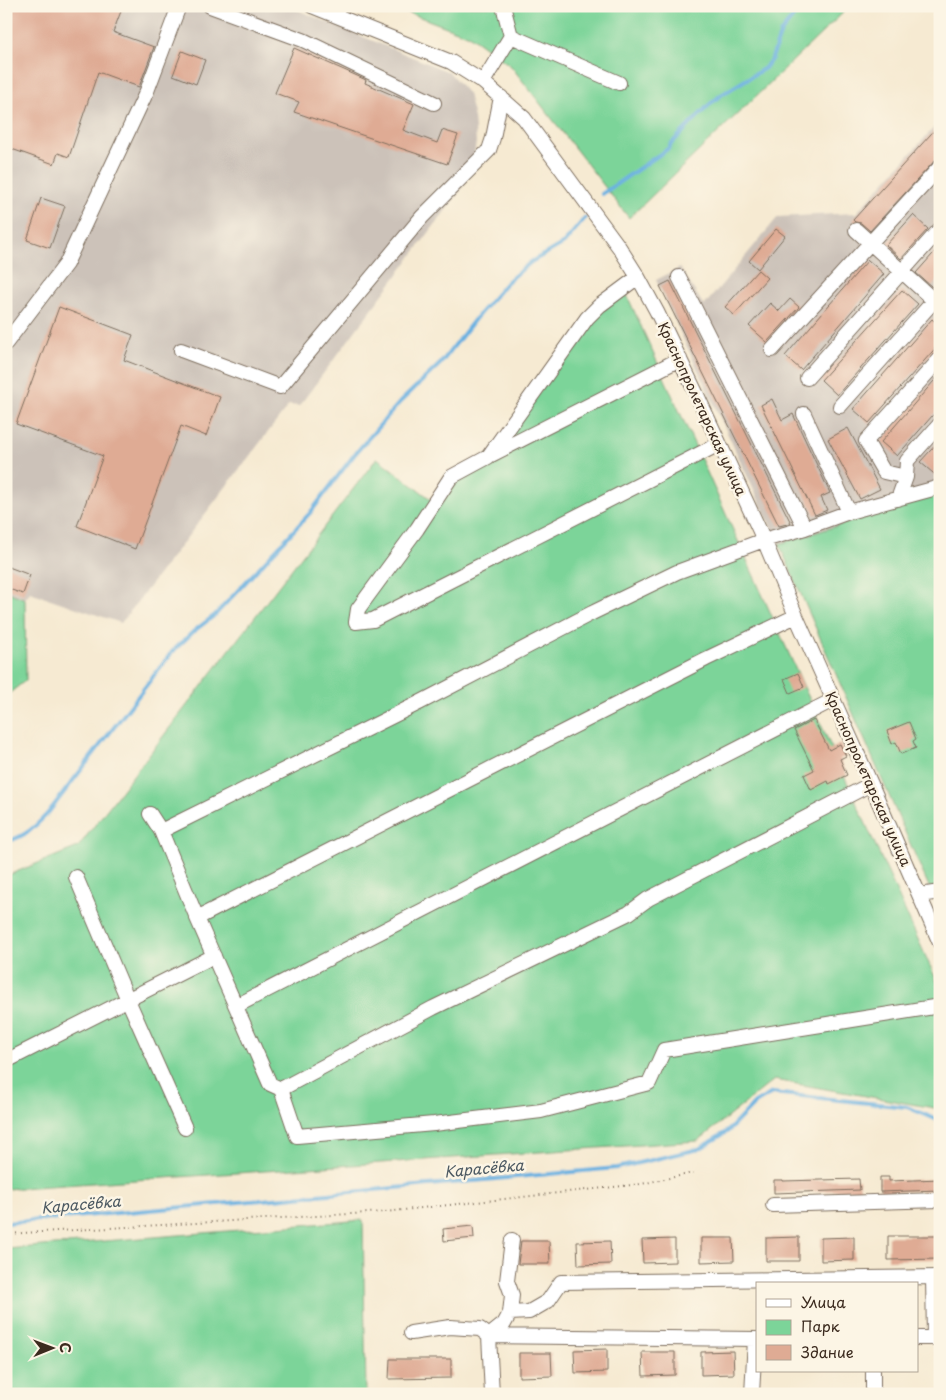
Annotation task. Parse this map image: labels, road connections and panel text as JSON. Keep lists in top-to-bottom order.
{
  "streets": {
    "street": ["Краснопролетарская улица"]
  },
  "water": ["Карасёвка"],
  "legend": ["Улица", "Парк", "Здание"],
  "north": "right"
}
